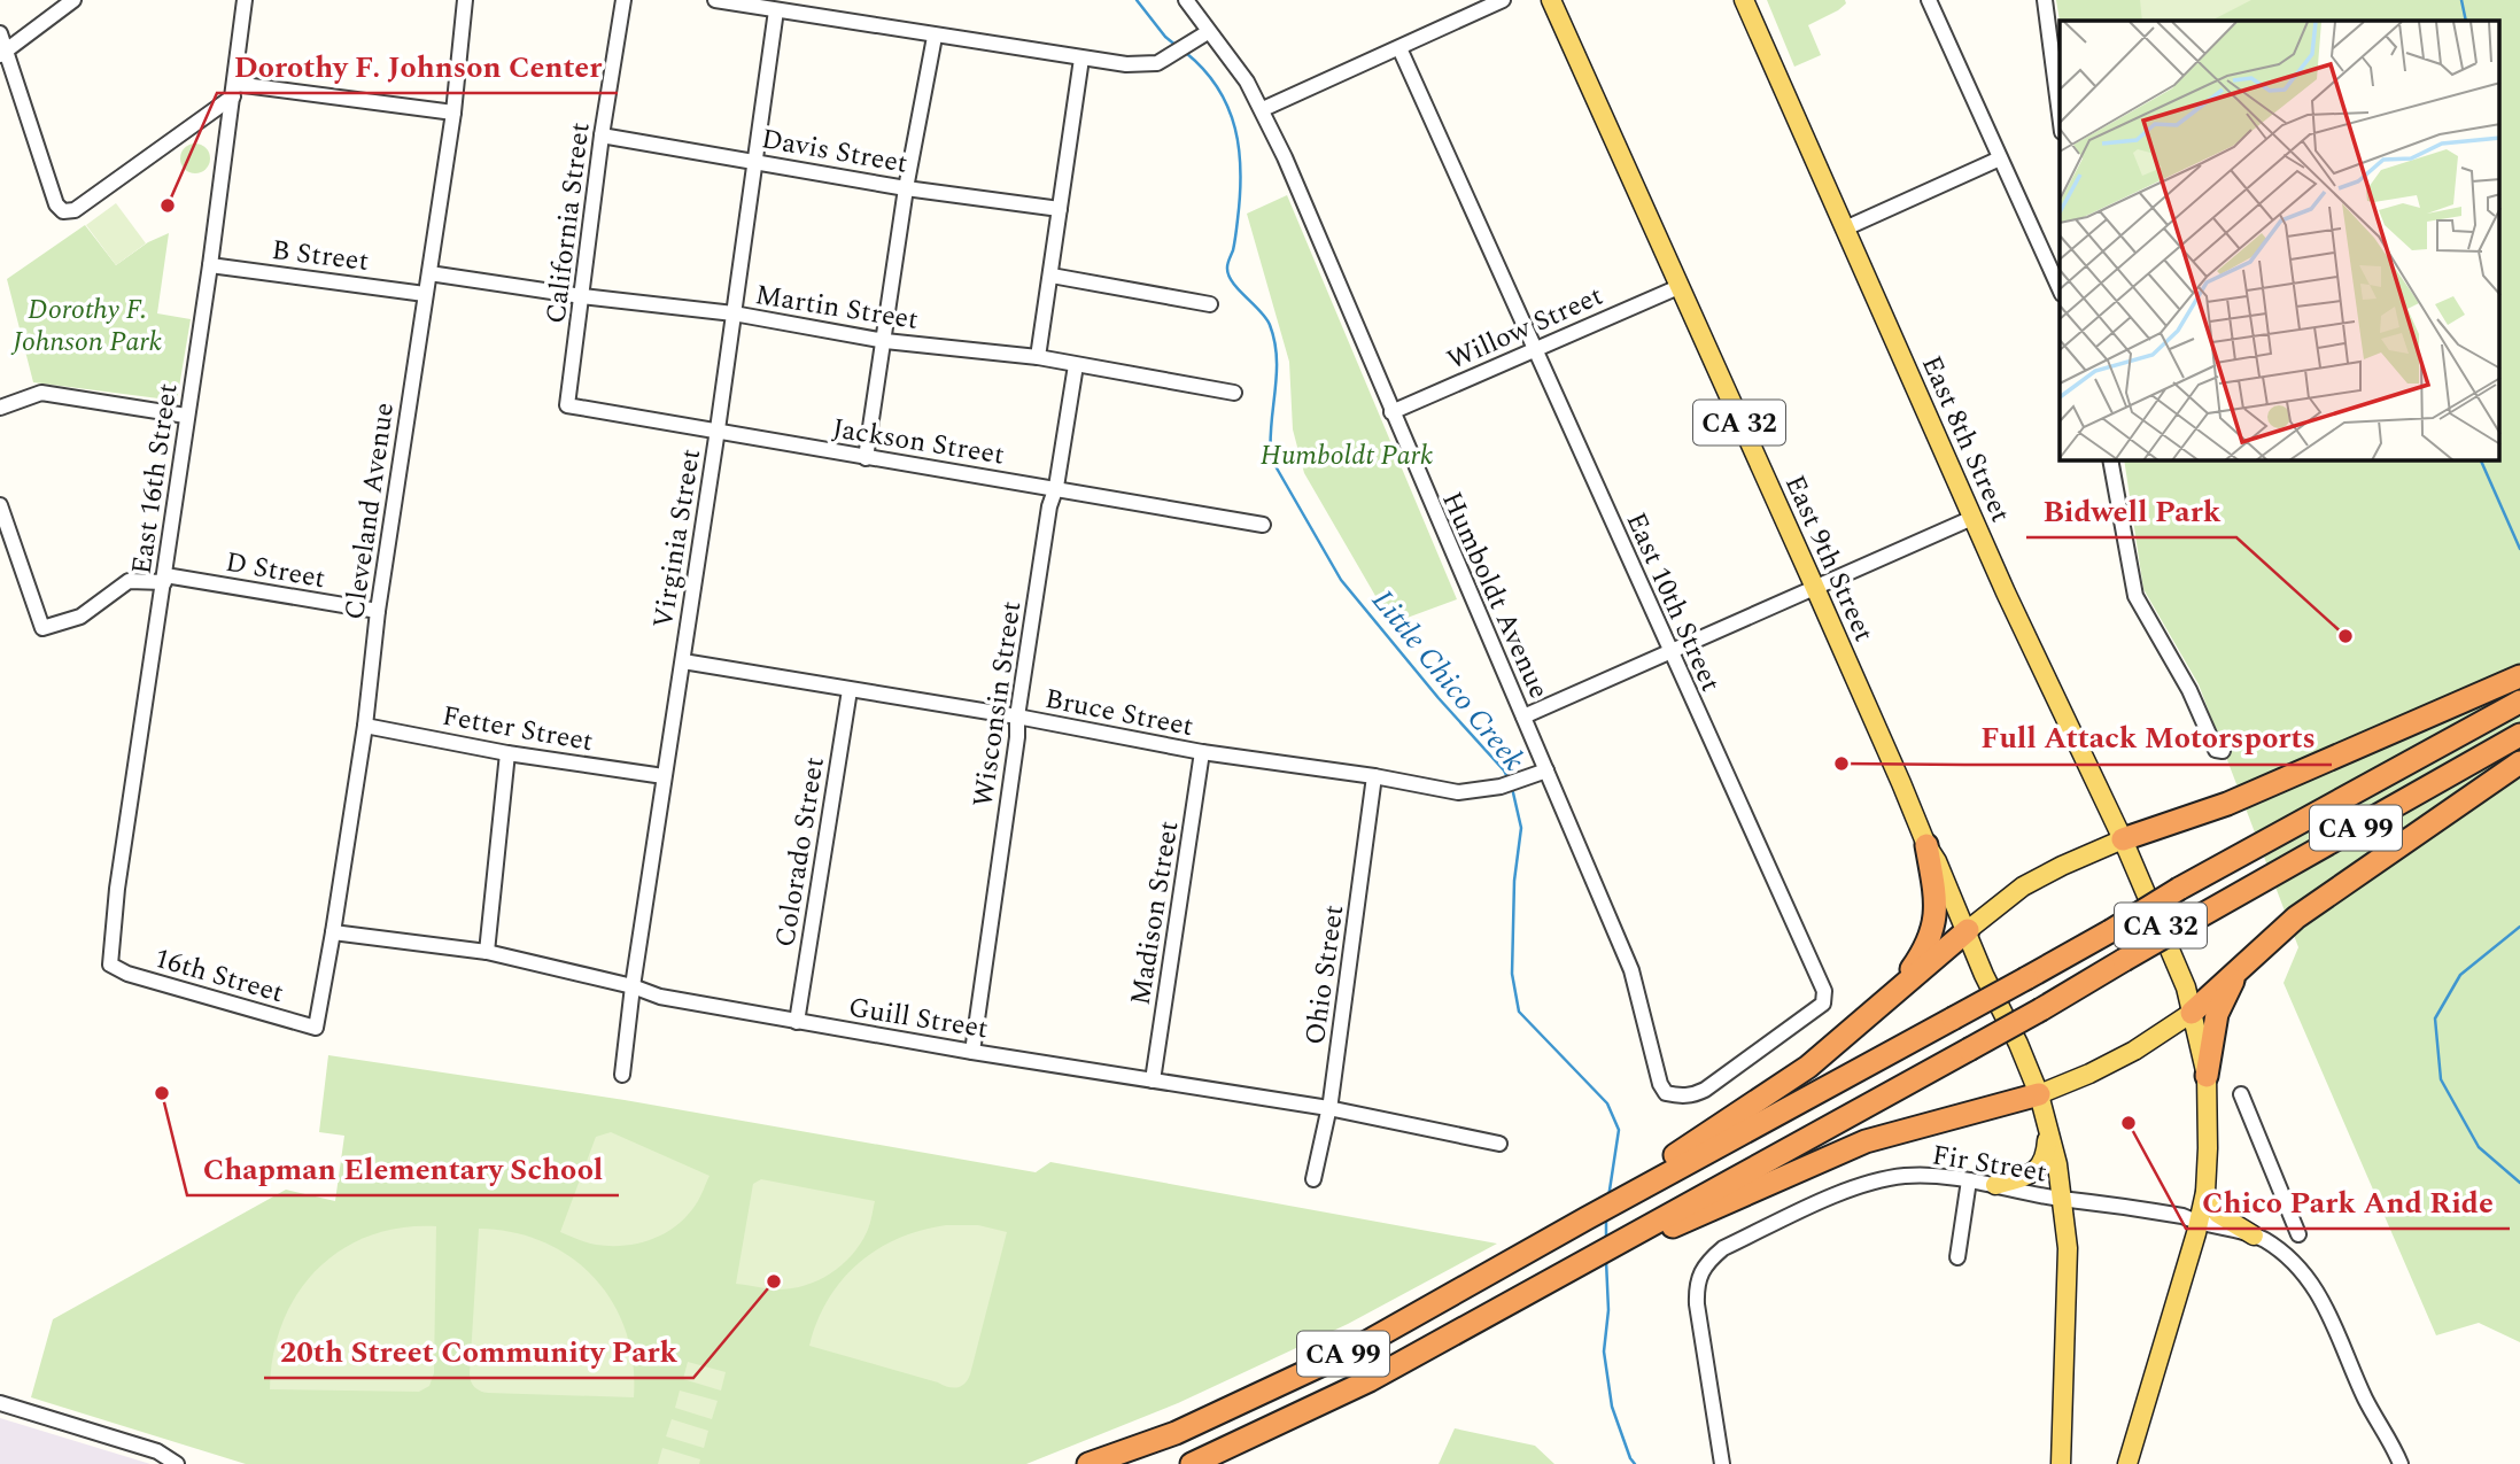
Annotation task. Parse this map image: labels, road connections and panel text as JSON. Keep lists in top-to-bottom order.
{
  "streets": {
    "highway": ["CA 99"],
    "main road": ["CA 32", "East 8th Street", "East 9th Street"],
    "street": [
      "Davis Street",
      "California Street",
      "B Street",
      "Martin Street",
      "Willow Street",
      "Jackson Street",
      "East 16th Street",
      "Cleveland Avenue",
      "Virginia Street",
      "D Street",
      "Humboldt Avenue",
      "East 10th Street",
      "Wisconsin Street",
      "Bruce Street",
      "Fetter Street",
      "Colorado Street",
      "Madison Street",
      "16th Street",
      "Ohio Street",
      "Guill Street",
      "Fir Street"
    ]
  },
  "crossings": [
    ["Davis Street", "California Street"],
    ["Davis Street", "Virginia Street"],
    ["California Street", "Martin Street"],
    ["California Street", "Jackson Street"],
    ["B Street", "East 16th Street"],
    ["B Street", "Cleveland Avenue"],
    ["Martin Street", "Cleveland Avenue"],
    ["Martin Street", "Virginia Street"],
    ["Martin Street", "Wisconsin Street"],
    ["Willow Street", "East 9th Street"],
    ["Willow Street", "Humboldt Avenue"],
    ["Willow Street", "East 10th Street"],
    ["CA 32", "East 8th Street"],
    ["CA 32", "East 9th Street"],
    ["CA 32", "Fir Street"],
    ["East 8th Street", "Fir Street"],
    ["Jackson Street", "Virginia Street"],
    ["Jackson Street", "Wisconsin Street"],
    ["East 16th Street", "D Street"],
    ["East 16th Street", "16th Street"],
    ["Cleveland Avenue", "D Street"],
    ["Cleveland Avenue", "Fetter Street"],
    ["Cleveland Avenue", "16th Street"],
    ["Cleveland Avenue", "Guill Street"],
    ["Virginia Street", "Bruce Street"],
    ["Virginia Street", "Fetter Street"],
    ["Virginia Street", "Guill Street"],
    ["Humboldt Avenue", "East 10th Street"],
    ["Humboldt Avenue", "Bruce Street"],
    ["Wisconsin Street", "Bruce Street"],
    ["Wisconsin Street", "Guill Street"],
    ["Bruce Street", "Colorado Street"],
    ["Bruce Street", "Madison Street"],
    ["Bruce Street", "Ohio Street"],
    ["Colorado Street", "Guill Street"],
    ["Madison Street", "Guill Street"],
    ["Ohio Street", "Guill Street"]
  ],
  "water": ["Little Chico Creek"],
  "parks": ["Dorothy F. Johnson Park", "Humboldt Park"],
  "places": [
    "Dorothy F. Johnson Center",
    "Bidwell Park",
    "Full Attack Motorsports",
    "Chapman Elementary School",
    "Chico Park And Ride",
    "20th Street Community Park"
  ]
}
